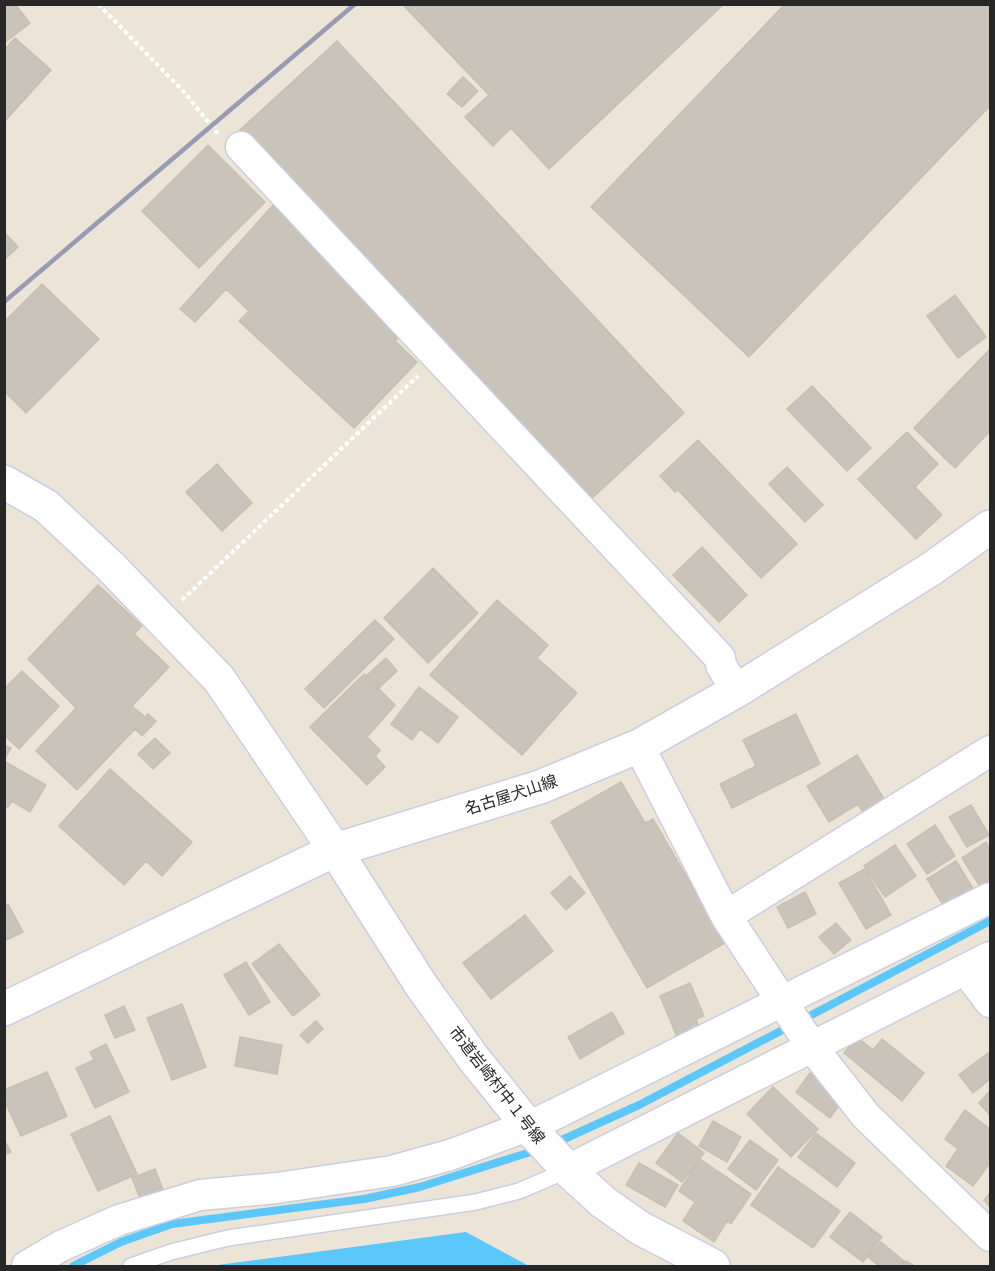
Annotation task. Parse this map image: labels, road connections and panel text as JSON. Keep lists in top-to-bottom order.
{
  "streets": {
    "main road": ["名古屋犬山線", "市道岩崎村中１号線"]
  },
  "crossings": [
    ["名古屋犬山線", "市道岩崎村中１号線"]
  ]
}
